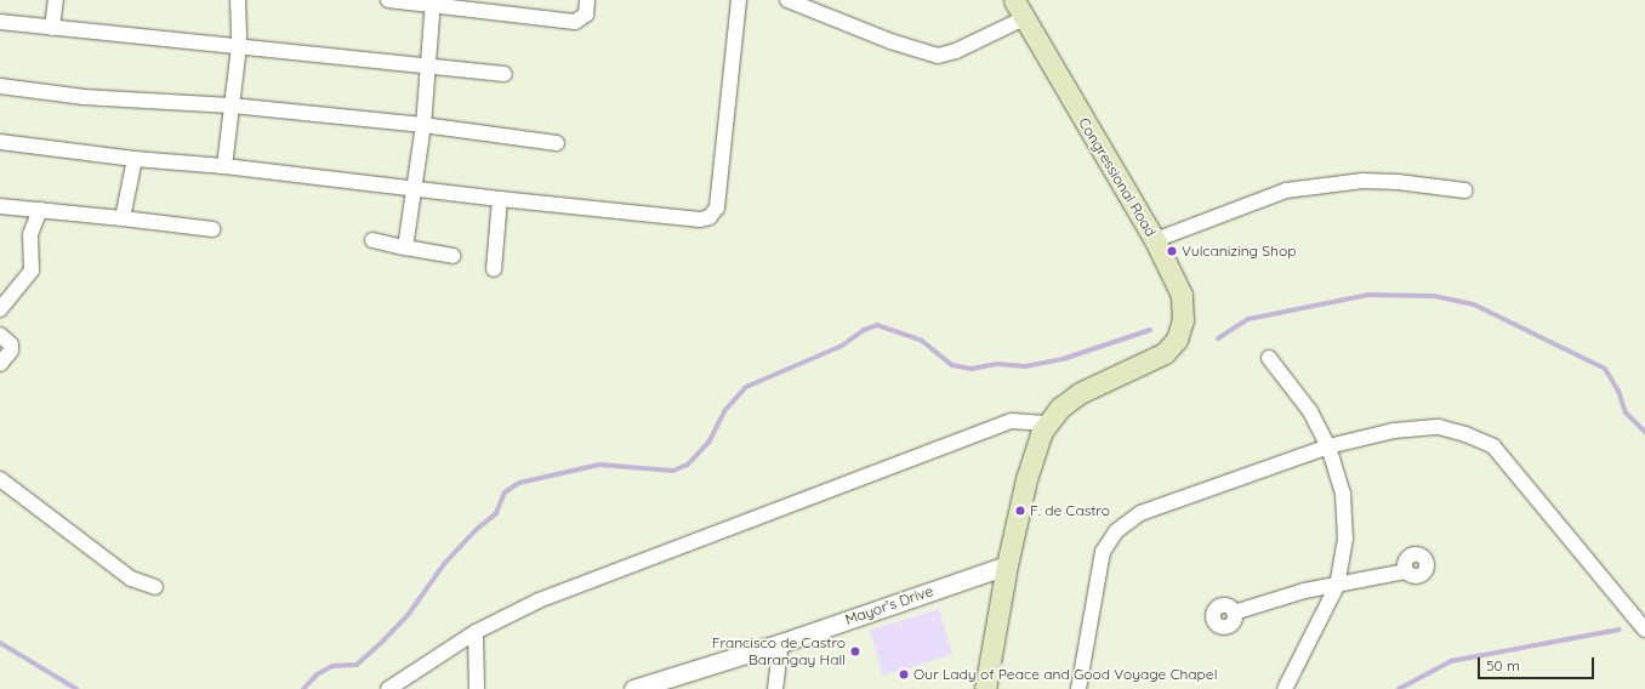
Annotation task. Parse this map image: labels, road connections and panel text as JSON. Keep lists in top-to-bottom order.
{
  "streets": {
    "main road": ["Congressional Road"],
    "street": ["Mayor's Drive"]
  },
  "crossings": [
    ["Congressional Road", "Mayor's Drive"]
  ],
  "places": [
    "Vulcanizing Shop",
    "F. de Castro",
    "Francisco de Castro Barangay Hall",
    "Our Lady of Peace and Good Voyage Chapel"
  ],
  "scale_bar": "50 m"
}
